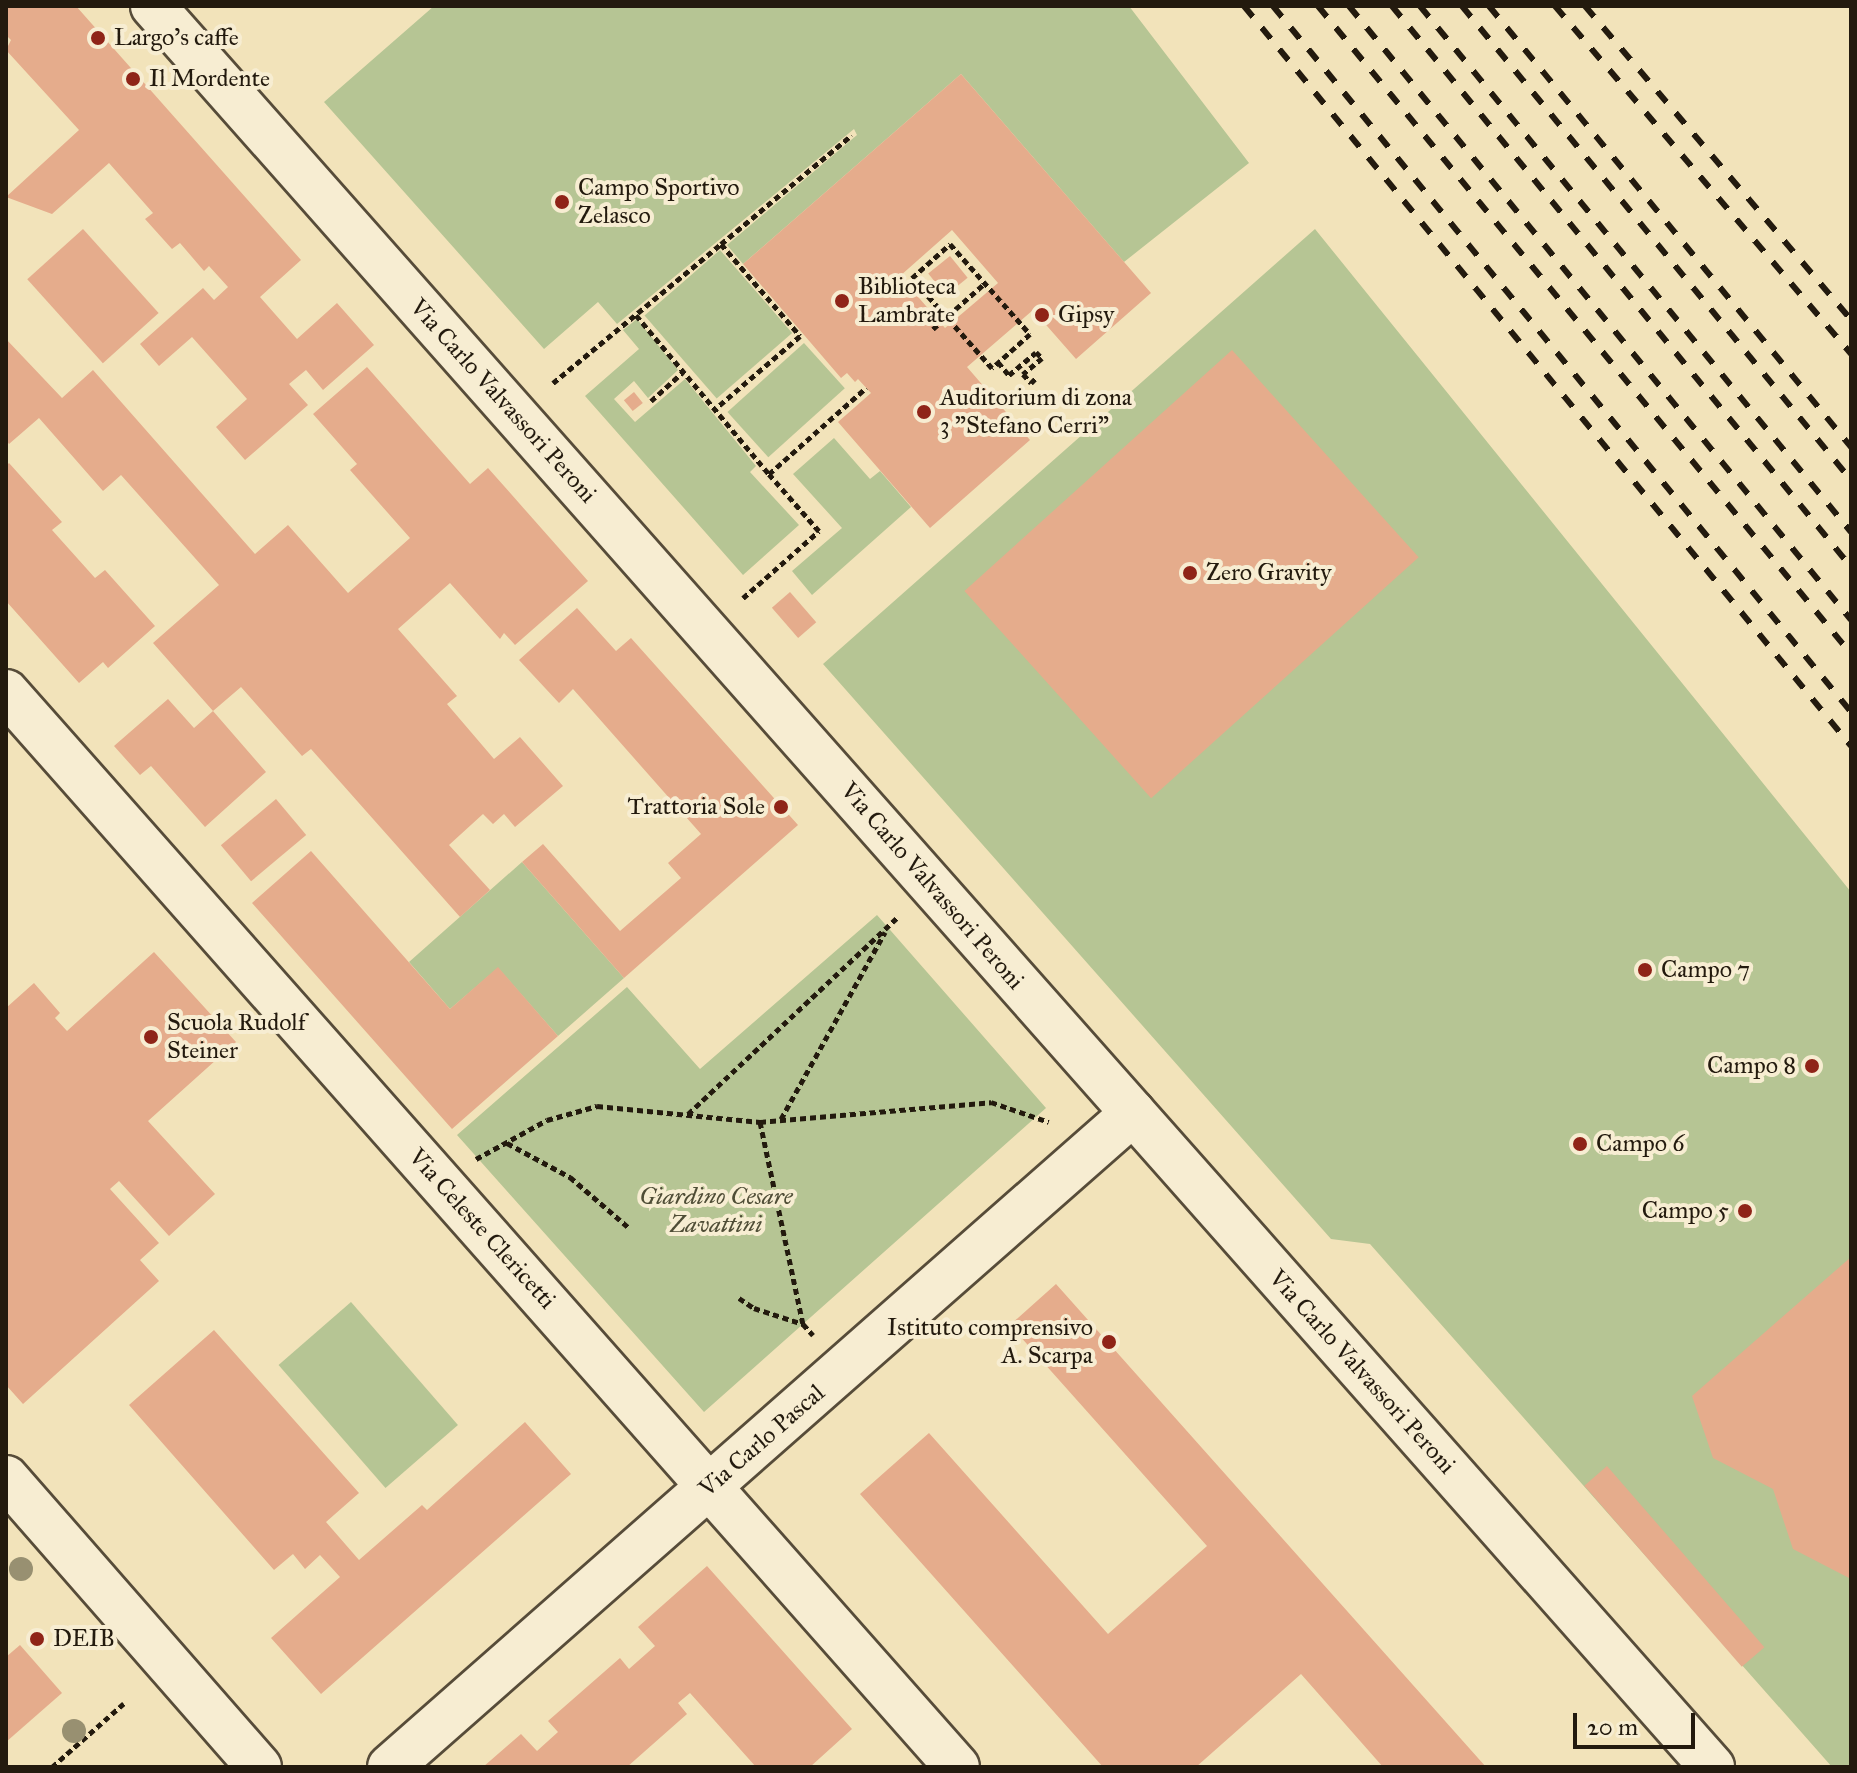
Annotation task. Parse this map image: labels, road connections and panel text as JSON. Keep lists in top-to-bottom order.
{
  "streets": {
    "street": ["Via Carlo Valvassori Peroni", "Via Celeste Clericetti", "Via Carlo Pascal"]
  },
  "crossings": [
    ["Via Carlo Valvassori Peroni", "Via Carlo Pascal"],
    ["Via Celeste Clericetti", "Via Carlo Pascal"]
  ],
  "parks": ["Giardino Cesare Zavattini"],
  "places": [
    "Largo's caffe",
    "Il Mordente",
    "Campo Sportivo Zelasco",
    "Biblioteca Lambrate",
    "Gipsy",
    "Auditorium di zona 3 \"Stefano Cerri\"",
    "Zero Gravity",
    "Trattoria Sole",
    "Campo 7",
    "Scuola Rudolf Steiner",
    "Campo 8",
    "Campo 6",
    "Campo 5",
    "Istituto comprensivo A. Scarpa",
    "DEIB"
  ],
  "scale_bar": "20 m"
}
